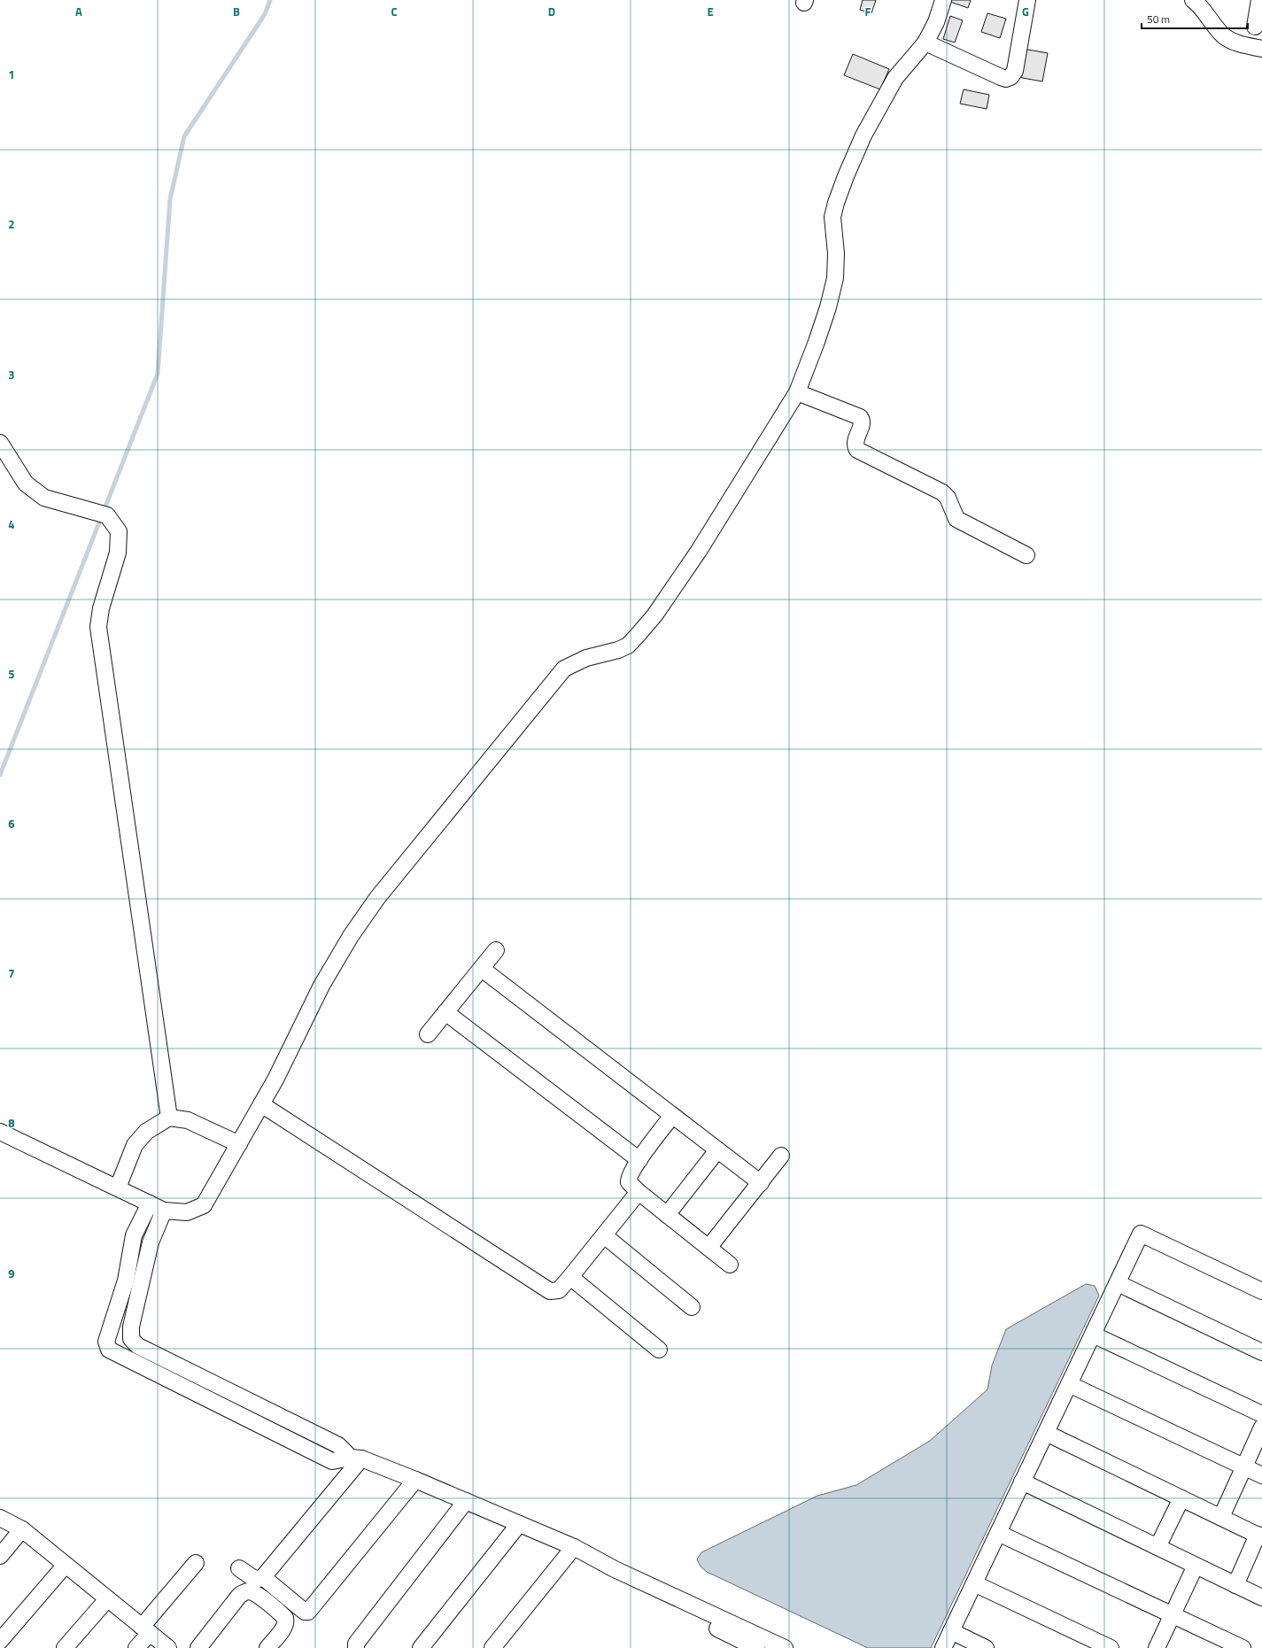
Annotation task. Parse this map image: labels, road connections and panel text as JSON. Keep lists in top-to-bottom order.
{
  "scale_bar": "50 m",
  "grid": {
    "columns": [
      "A",
      "B",
      "C",
      "D",
      "E",
      "F",
      "G"
    ],
    "rows": [
      "1",
      "2",
      "3",
      "4",
      "5",
      "6",
      "7",
      "8",
      "9"
    ]
  }
}
